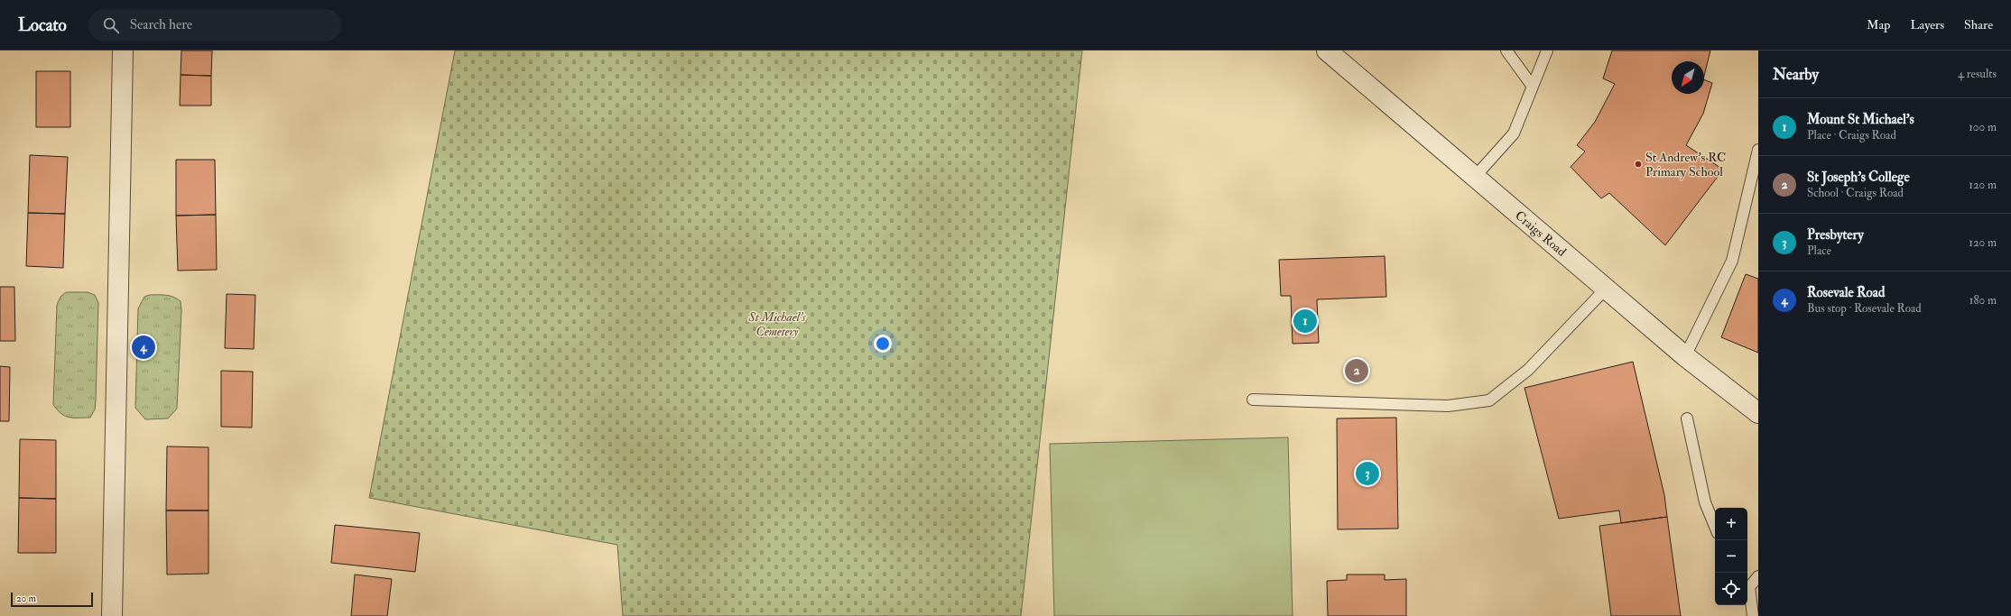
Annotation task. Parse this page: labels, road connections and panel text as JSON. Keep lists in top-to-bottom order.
{
  "streets": {
    "street": ["Craigs Road"]
  },
  "parks": ["St Michael's Cemetery"],
  "places": ["St Andrew's RC Primary School"],
  "scale_bar": "20 m",
  "north": "bottom left",
  "page": {
    "header": "Locato",
    "search": "Search here",
    "nav": ["Map", "Layers", "Share"],
    "heading": ["Nearby", "4 results"],
    "list": [
      {
        "mark": "1",
        "name": "Mount St Michael's",
        "note": "Place · Craigs Road",
        "value": "100 m"
      },
      {
        "mark": "2",
        "name": "St Joseph's College",
        "note": "School · Craigs Road",
        "value": "120 m"
      },
      {
        "mark": "3",
        "name": "Presbytery",
        "note": "Place",
        "value": "120 m"
      },
      {
        "mark": "4",
        "name": "Rosevale Road",
        "note": "Bus stop · Rosevale Road",
        "value": "180 m"
      }
    ],
    "pins": [
      "1",
      "4",
      "2",
      "3"
    ],
    "map_buttons": ["+", "−"],
    "scale": "20 m"
  }
}
